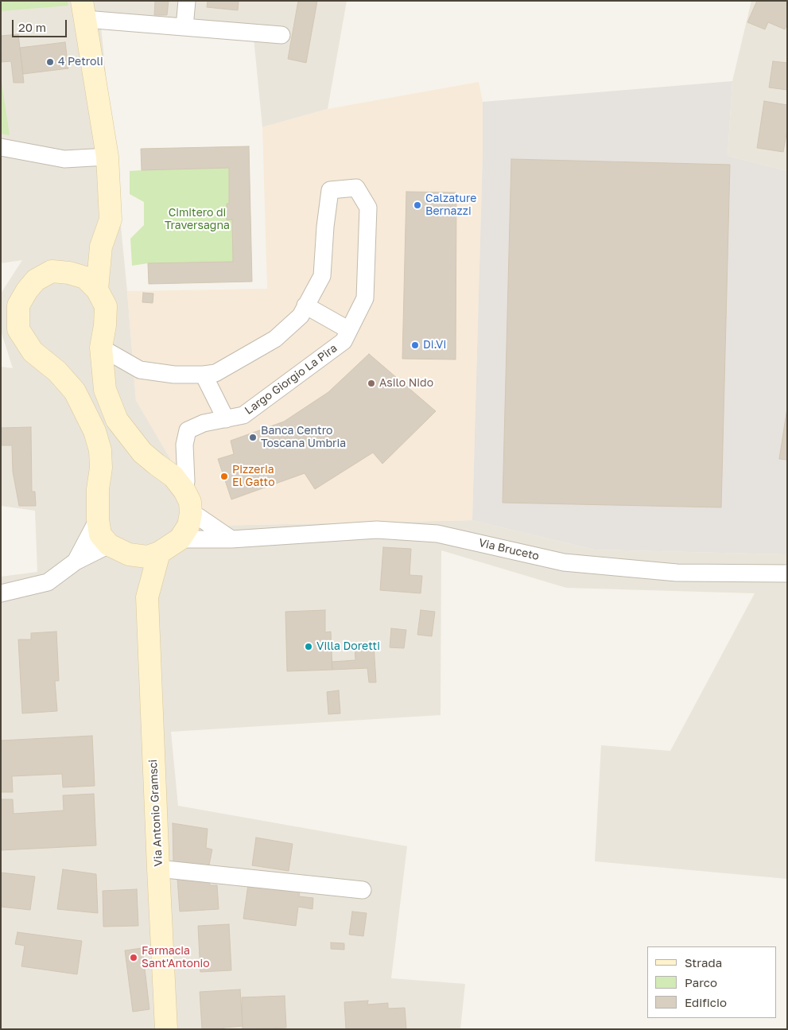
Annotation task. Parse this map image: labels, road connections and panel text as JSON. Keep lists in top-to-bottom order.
{
  "streets": {
    "street": ["Largo Giorgio La Pira", "Via Bruceto", "Via Antonio Gramsci"]
  },
  "parks": ["Cimitero di Traversagna"],
  "places": [
    "4 Petroli",
    "Calzature Bernazzi",
    "Di.Vi",
    "Asilo Nido",
    "Banca Centro Toscana Umbria",
    "Pizzeria El Gatto",
    "Villa Doretti",
    "Farmacia Sant'Antonio"
  ],
  "legend": ["Strada", "Parco", "Edificio"],
  "scale_bar": "20 m"
}
